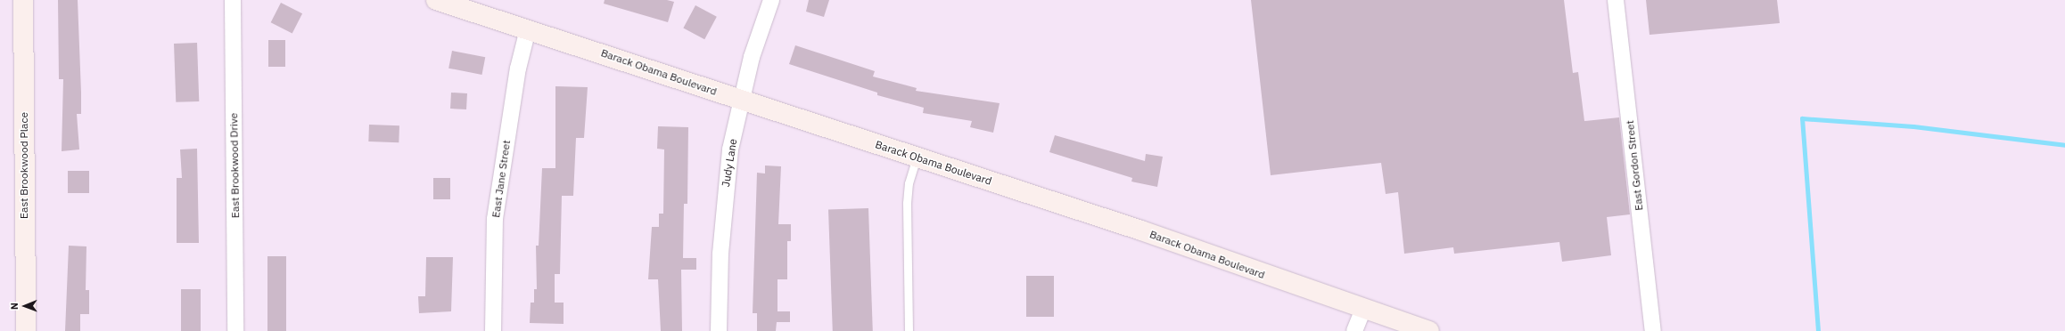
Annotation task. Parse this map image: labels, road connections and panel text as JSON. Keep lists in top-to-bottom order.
{
  "streets": {
    "main road": ["Barack Obama Boulevard", "East Brookwood Place"],
    "street": [
      "Judy Lane",
      "East Brookwood Drive",
      "East Gordon Street",
      "East Jane Street"
    ]
  },
  "crossings": [
    ["Barack Obama Boulevard", "Judy Lane"],
    ["Barack Obama Boulevard", "East Jane Street"]
  ],
  "north": "left"
}
